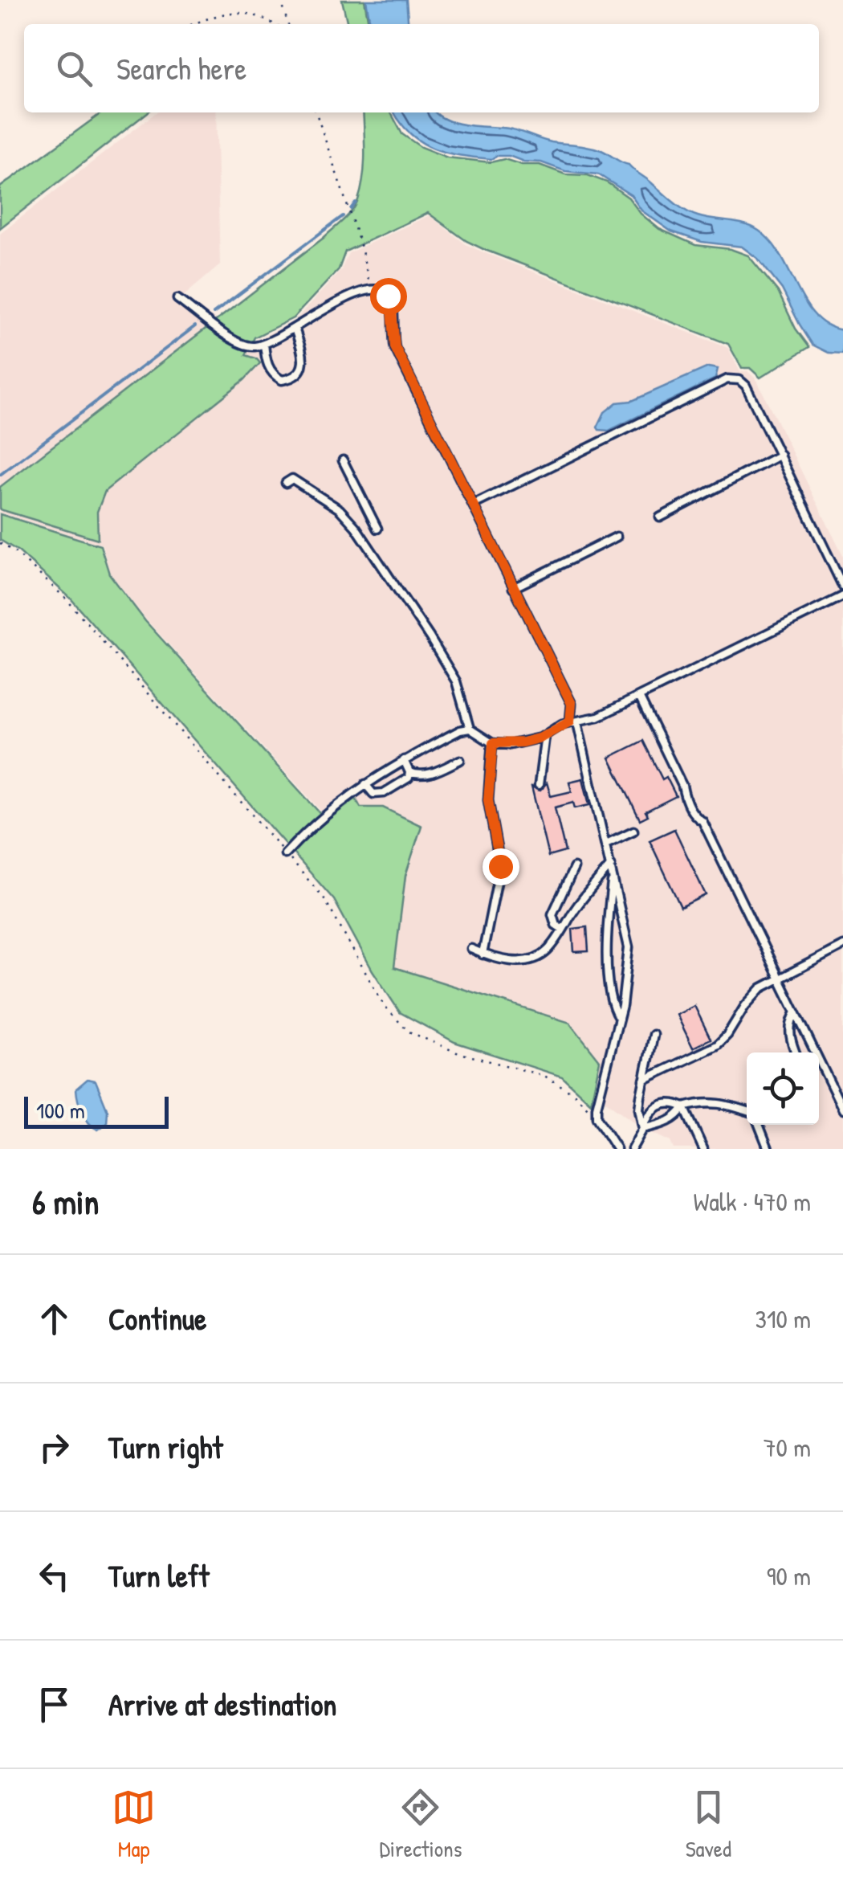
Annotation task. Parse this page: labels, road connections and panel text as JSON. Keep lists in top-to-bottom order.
{
  "scale_bar": "100 m",
  "page": {
    "search": "Search here",
    "scale": "100 m",
    "heading": ["6 min", "Walk · 470 m"],
    "list": [
      ["Continue", "310 m"],
      ["Turn right", "70 m"],
      ["Turn left", "90 m"],
      "Arrive at destination"
    ],
    "nav": ["Map", "Directions", "Saved"]
  }
}
